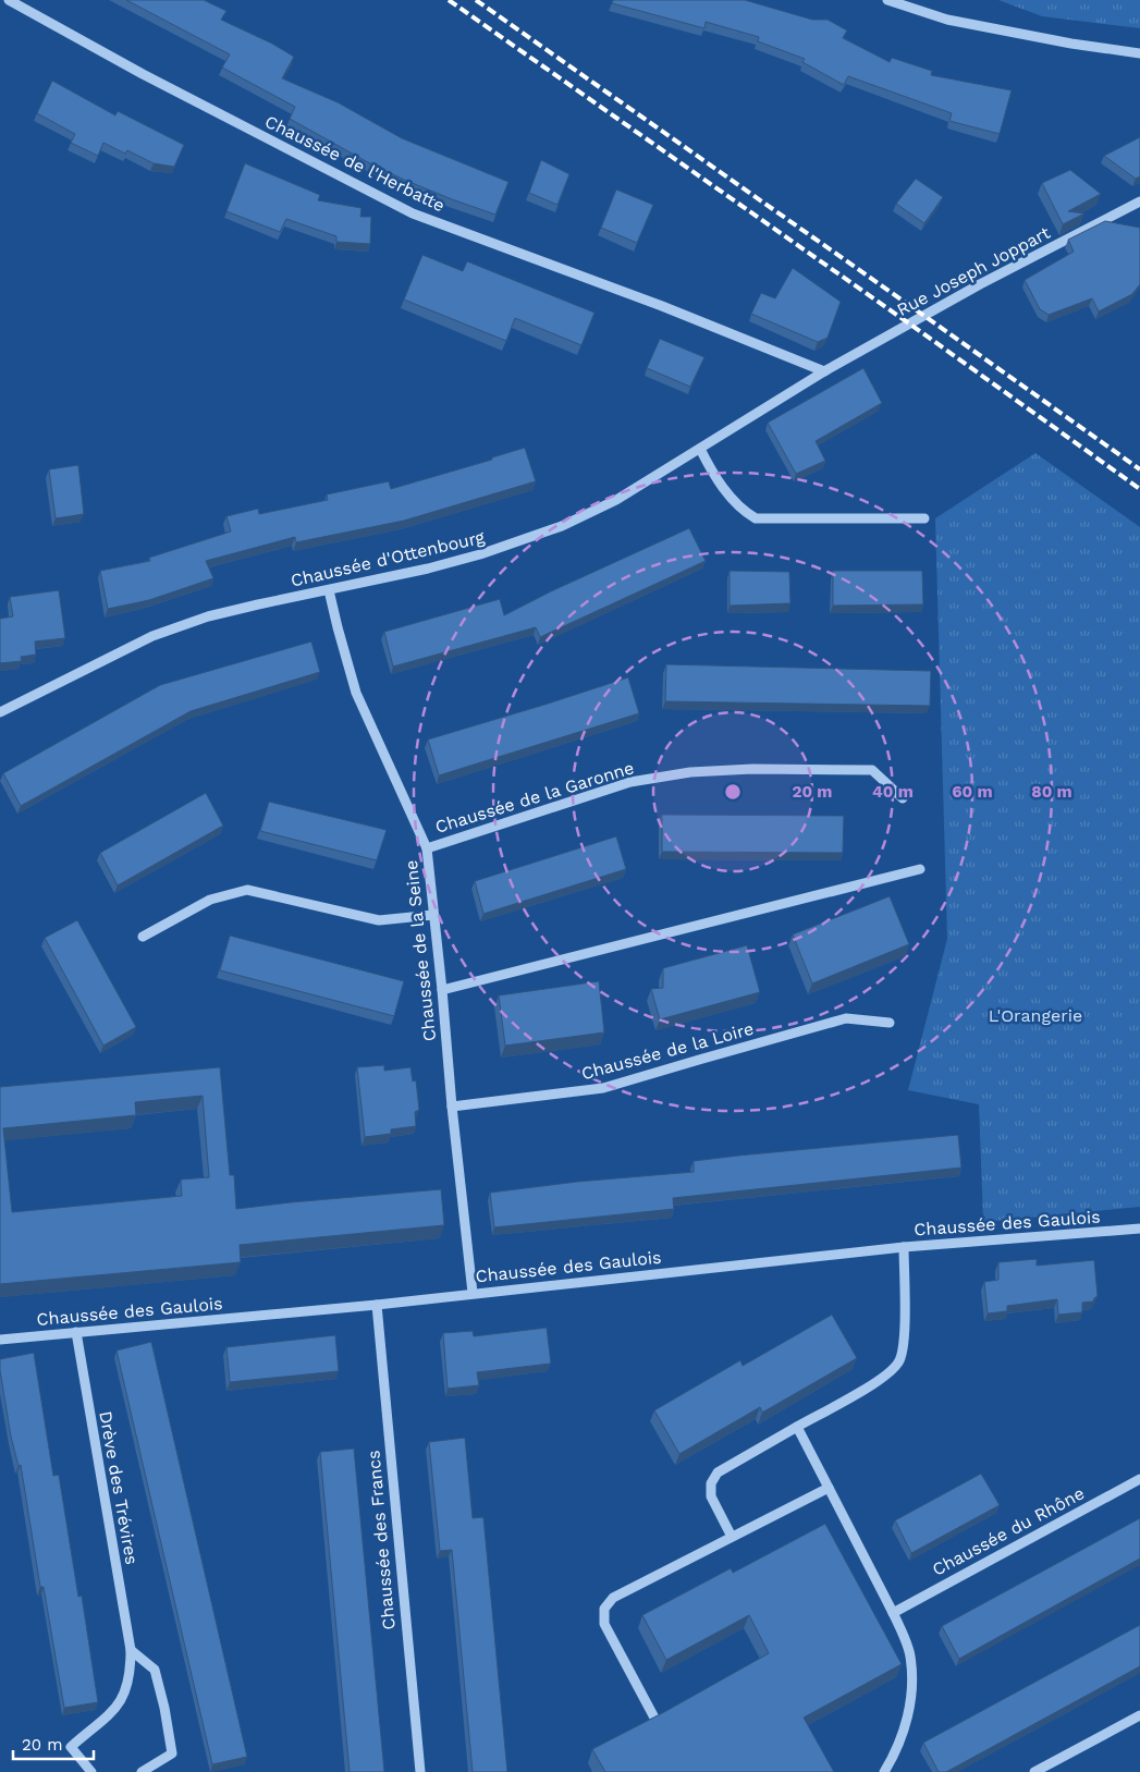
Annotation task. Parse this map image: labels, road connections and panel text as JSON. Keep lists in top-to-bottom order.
{
  "streets": {
    "street": [
      "Chaussée de l'Herbatte",
      "Rue Joseph Joppart",
      "Chaussée d'Ottenbourg",
      "Chaussée de la Garonne",
      "Chaussée de la Seine",
      "Chaussée de la Loire",
      "Chaussée des Gaulois",
      "Drève des Trévires",
      "Chaussée du Rhône",
      "Chaussée des Francs"
    ]
  },
  "crossings": [
    ["Chaussée de l'Herbatte", "Rue Joseph Joppart"],
    ["Chaussée de l'Herbatte", "Chaussée d'Ottenbourg"],
    ["Rue Joseph Joppart", "Chaussée d'Ottenbourg"],
    ["Chaussée d'Ottenbourg", "Chaussée de la Seine"],
    ["Chaussée de la Garonne", "Chaussée de la Seine"],
    ["Chaussée de la Seine", "Chaussée de la Loire"],
    ["Chaussée de la Seine", "Chaussée des Gaulois"],
    ["Chaussée des Gaulois", "Drève des Trévires"],
    ["Chaussée des Gaulois", "Chaussée des Francs"]
  ],
  "parks": ["L'Orangerie"],
  "scale_bar": "20 m",
  "rings": [
    "20 m",
    "40 m",
    "60 m",
    "80 m"
  ]
}
